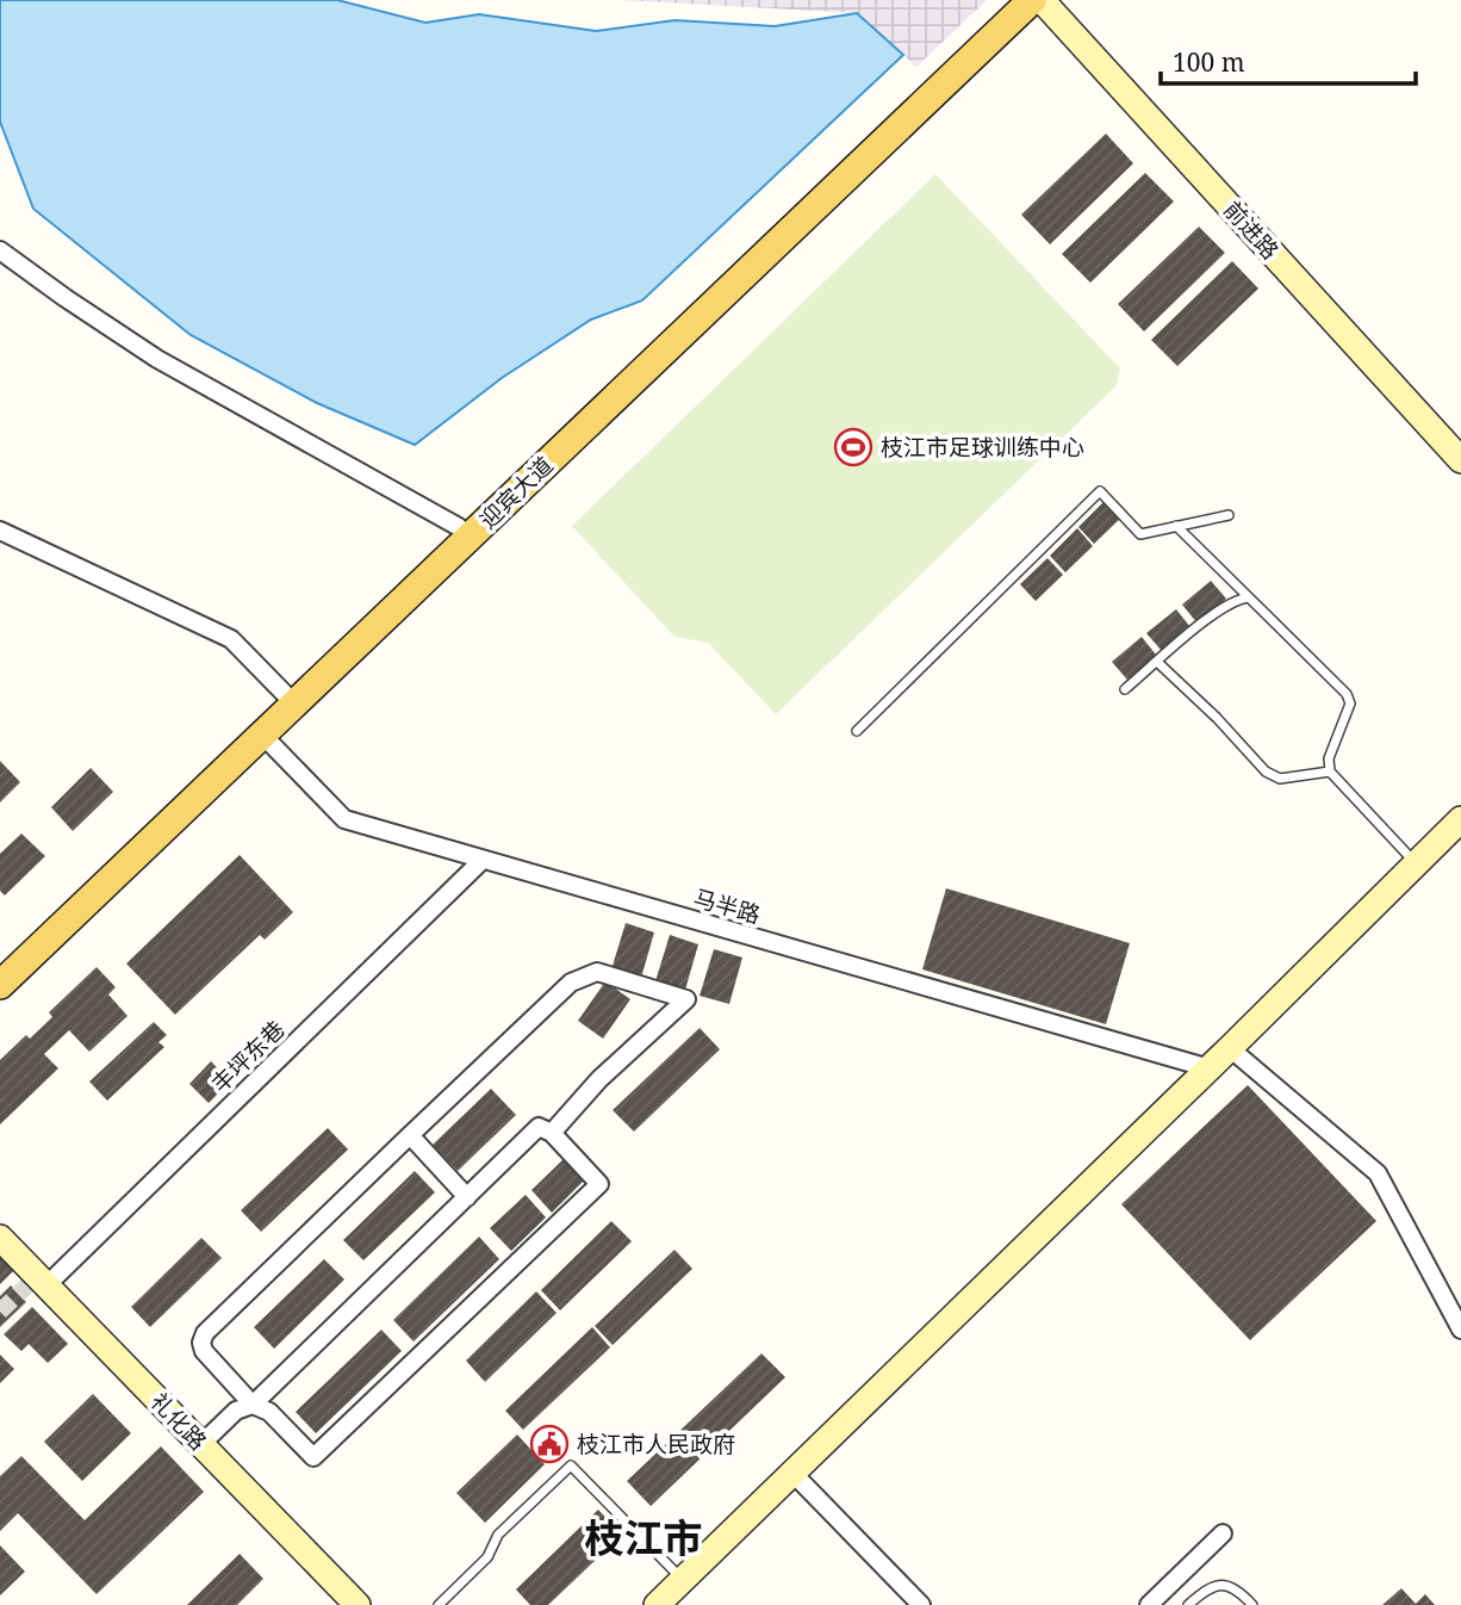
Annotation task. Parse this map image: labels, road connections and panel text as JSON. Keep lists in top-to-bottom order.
{
  "streets": {
    "main road": ["迎宾大道"],
    "street": [
      "前进路",
      "马半路",
      "丰坪东巷",
      "礼化路"
    ]
  },
  "crossings": [
    ["迎宾大道", "马半路"],
    ["马半路", "丰坪东巷"],
    ["丰坪东巷", "礼化路"]
  ],
  "districts": ["枝江市"],
  "places": {
    "sports": ["枝江市足球训练中心"],
    "public building": ["枝江市人民政府"]
  },
  "scale_bar": "100 m"
}
